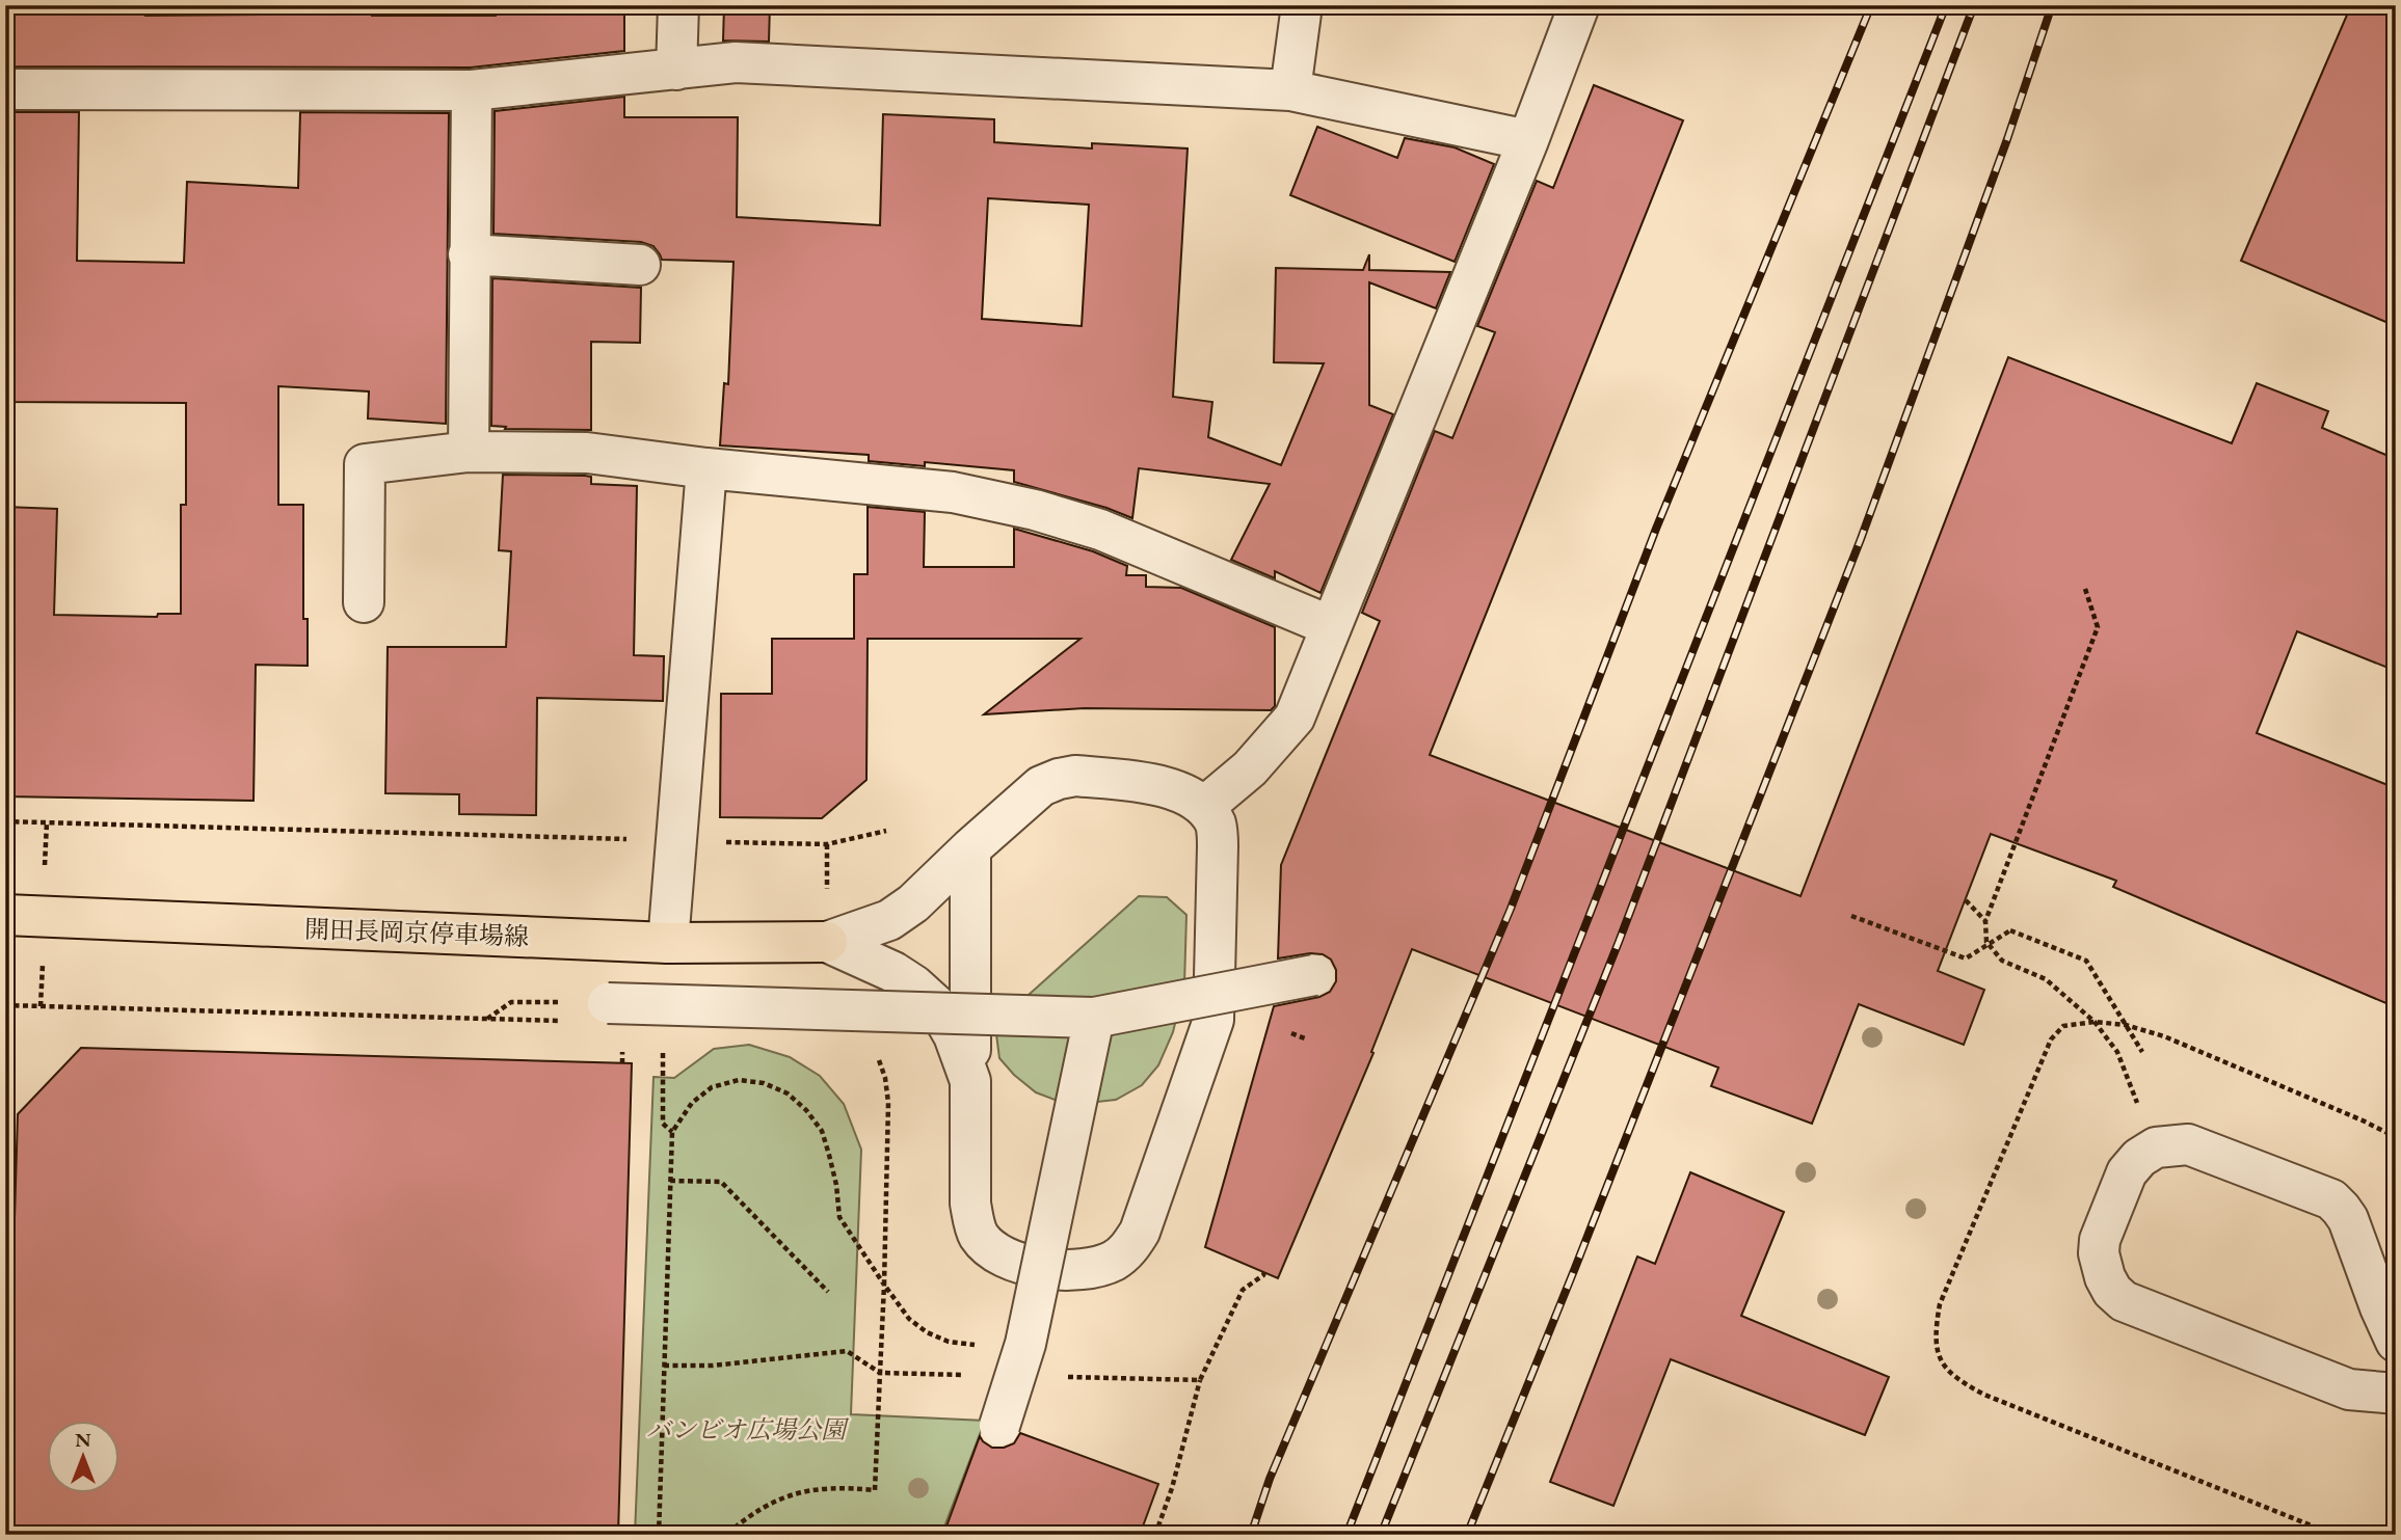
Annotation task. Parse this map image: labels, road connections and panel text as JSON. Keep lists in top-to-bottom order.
{
  "streets": {
    "main road": ["開田長岡京停車場線"]
  },
  "parks": ["バンビオ広場公園"],
  "north": "top"
}
